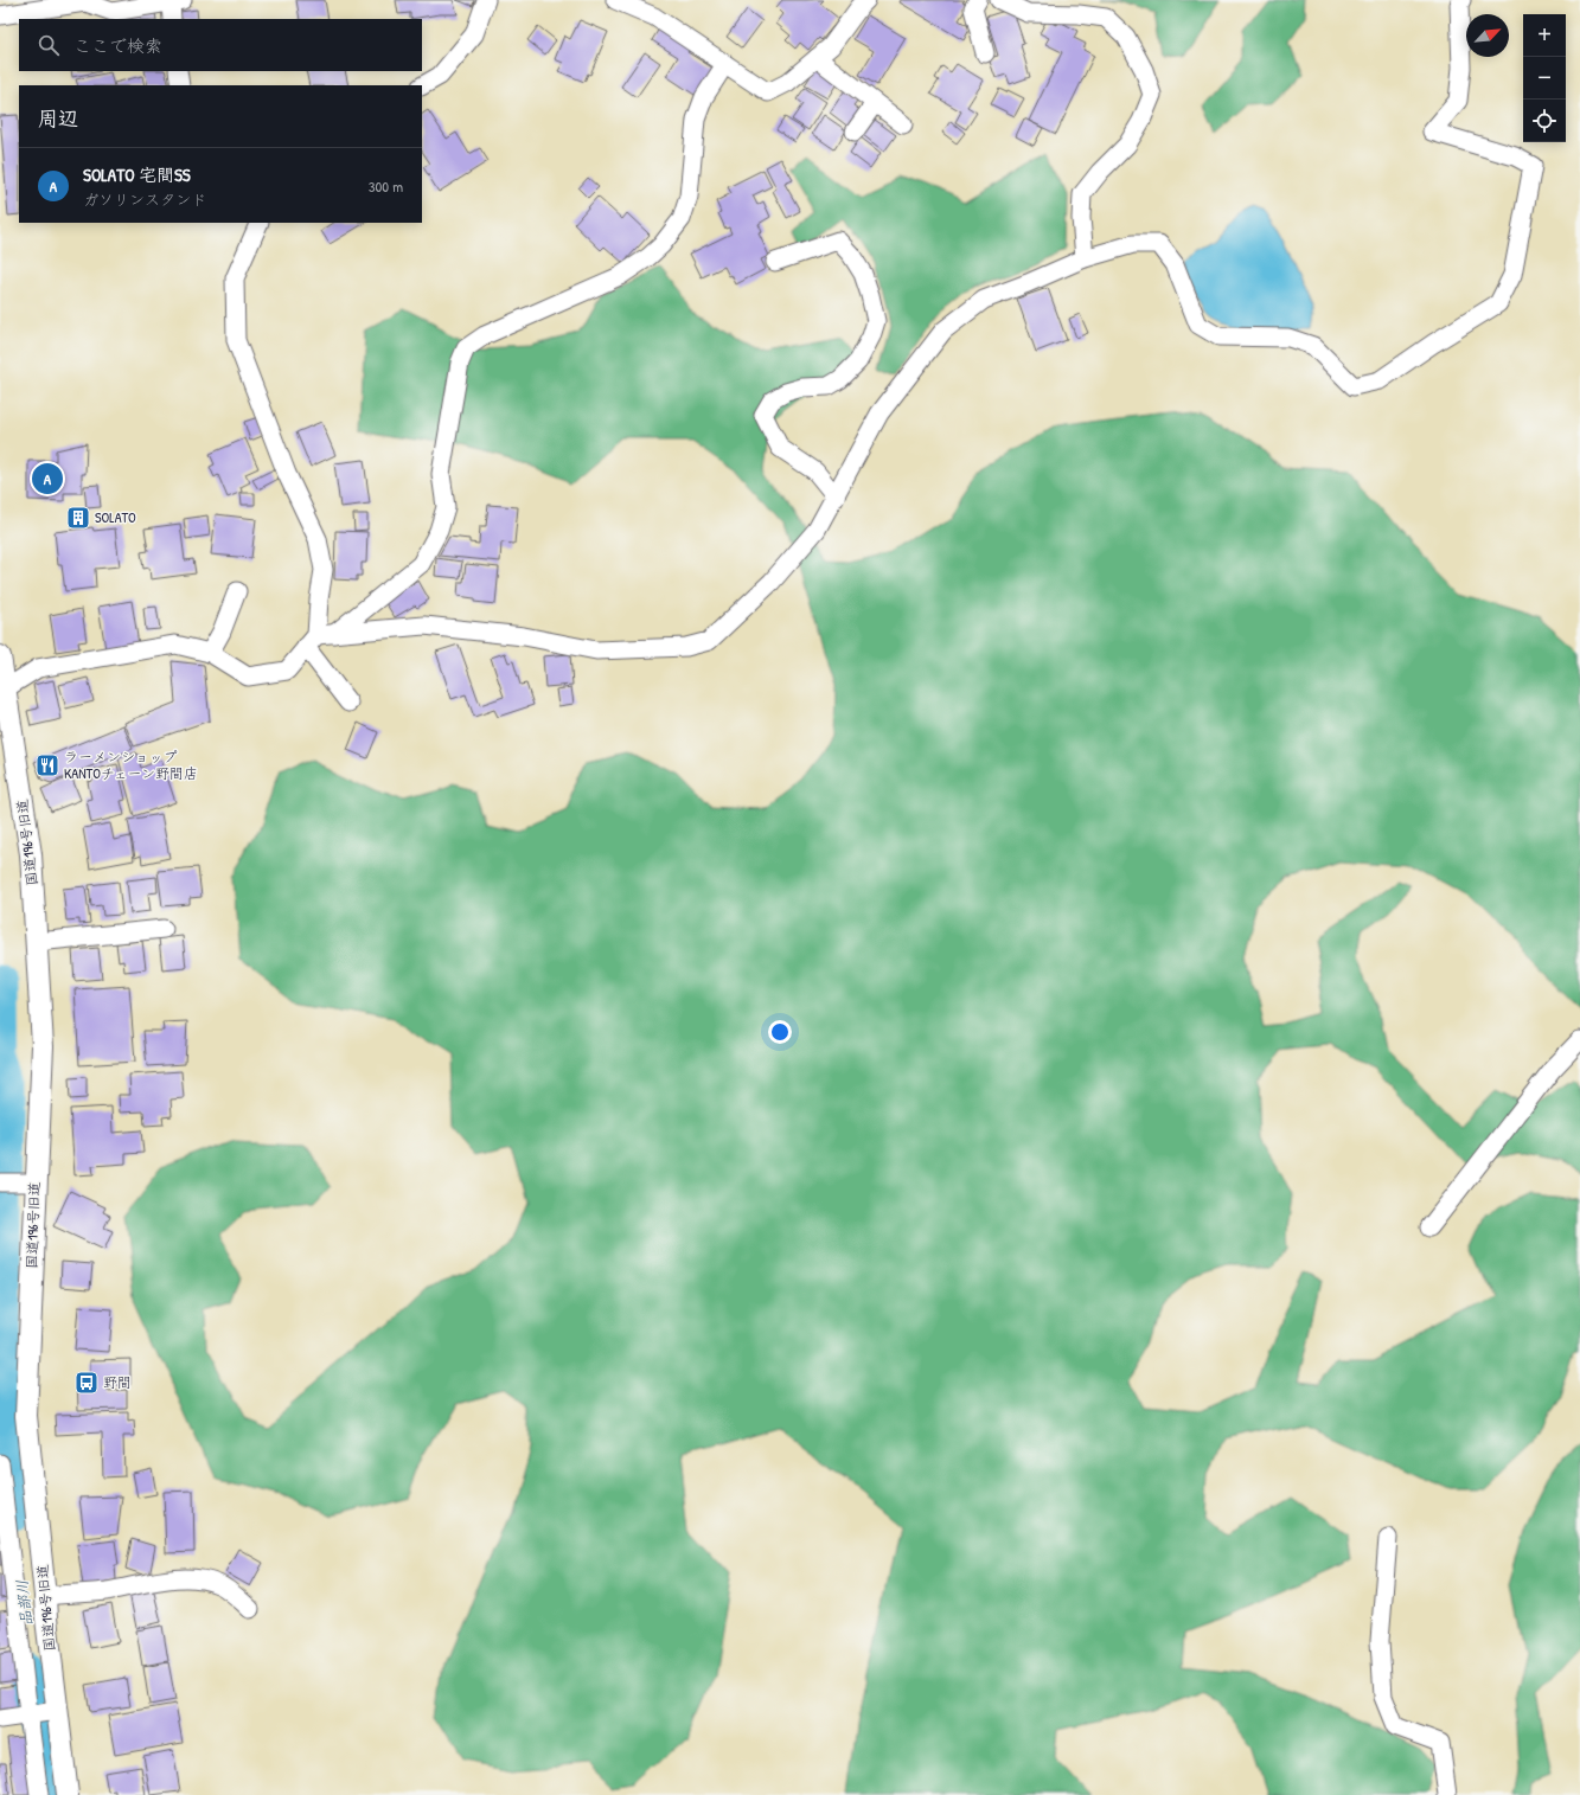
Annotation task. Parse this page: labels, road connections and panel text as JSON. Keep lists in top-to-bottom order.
{
  "streets": {
    "street": ["国道196号旧道"]
  },
  "water": ["品部川"],
  "places": {
    "building": ["SOLATO"],
    "restaurant": ["ラーメンショップ KANTOチェーン野間店"],
    "bus stop": ["野間"]
  },
  "north": "top right",
  "page": {
    "map_buttons": ["+", "−"],
    "search": "ここで検索",
    "heading": "周辺",
    "list": [
      {
        "mark": "A",
        "name": "SOLATO 宅間SS",
        "note": "ガソリンスタンド",
        "value": "300 m"
      }
    ],
    "pins": "A"
  }
}
